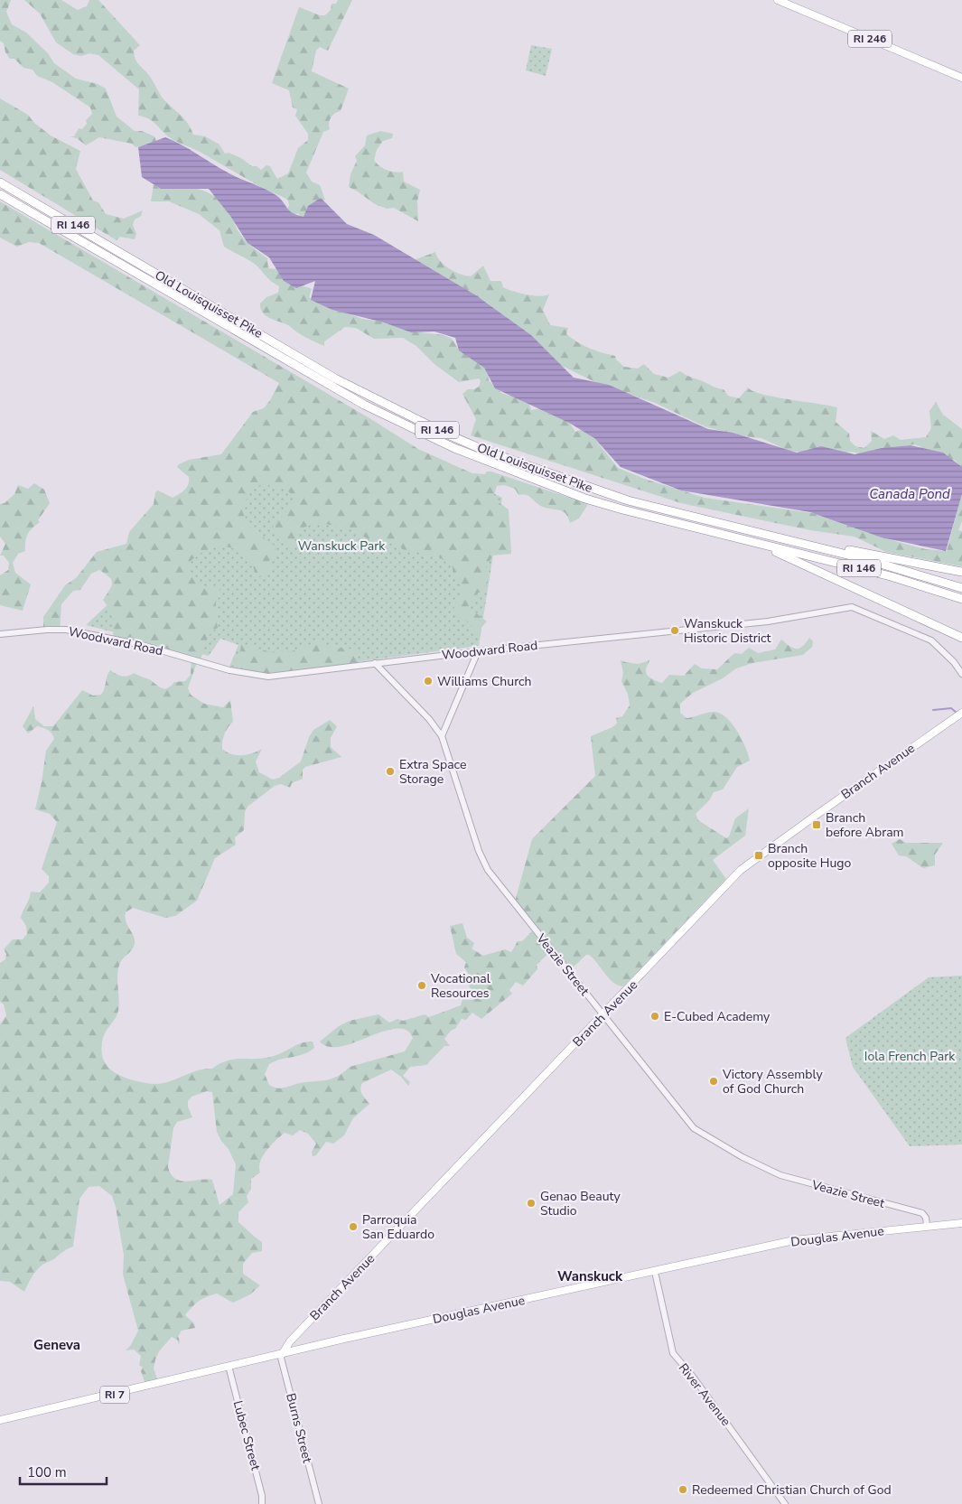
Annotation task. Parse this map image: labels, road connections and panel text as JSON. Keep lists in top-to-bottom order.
{
  "streets": {
    "highway": ["RI 146", "Old Louisquisset Pike"],
    "main road": [
      "RI 246",
      "Branch Avenue",
      "Douglas Avenue",
      "RI 7"
    ],
    "street": [
      "Woodward Road",
      "Veazie Street",
      "River Avenue",
      "Burns Street",
      "Lubec Street"
    ]
  },
  "crossings": [
    ["Woodward Road", "Veazie Street"],
    ["Branch Avenue", "Veazie Street"],
    ["Branch Avenue", "Douglas Avenue"],
    ["Branch Avenue", "Burns Street"],
    ["Veazie Street", "Douglas Avenue"],
    ["Douglas Avenue", "River Avenue"],
    ["Douglas Avenue", "Burns Street"],
    ["Douglas Avenue", "Lubec Street"]
  ],
  "districts": ["Wanskuck", "Geneva"],
  "water": ["Canada Pond"],
  "parks": ["Wanskuck Park", "Iola French Park"],
  "places": {
    "other": [
      "Wanskuck Historic District",
      "Williams Church",
      "Extra Space Storage",
      "Vocational Resources",
      "E-Cubed Academy",
      "Victory Assembly of God Church",
      "Genao Beauty Studio",
      "Parroquia San Eduardo",
      "Redeemed Christian Church of God"
    ],
    "transit": ["Branch before Abram", "Branch opposite Hugo"]
  },
  "scale_bar": "100 m"
}
